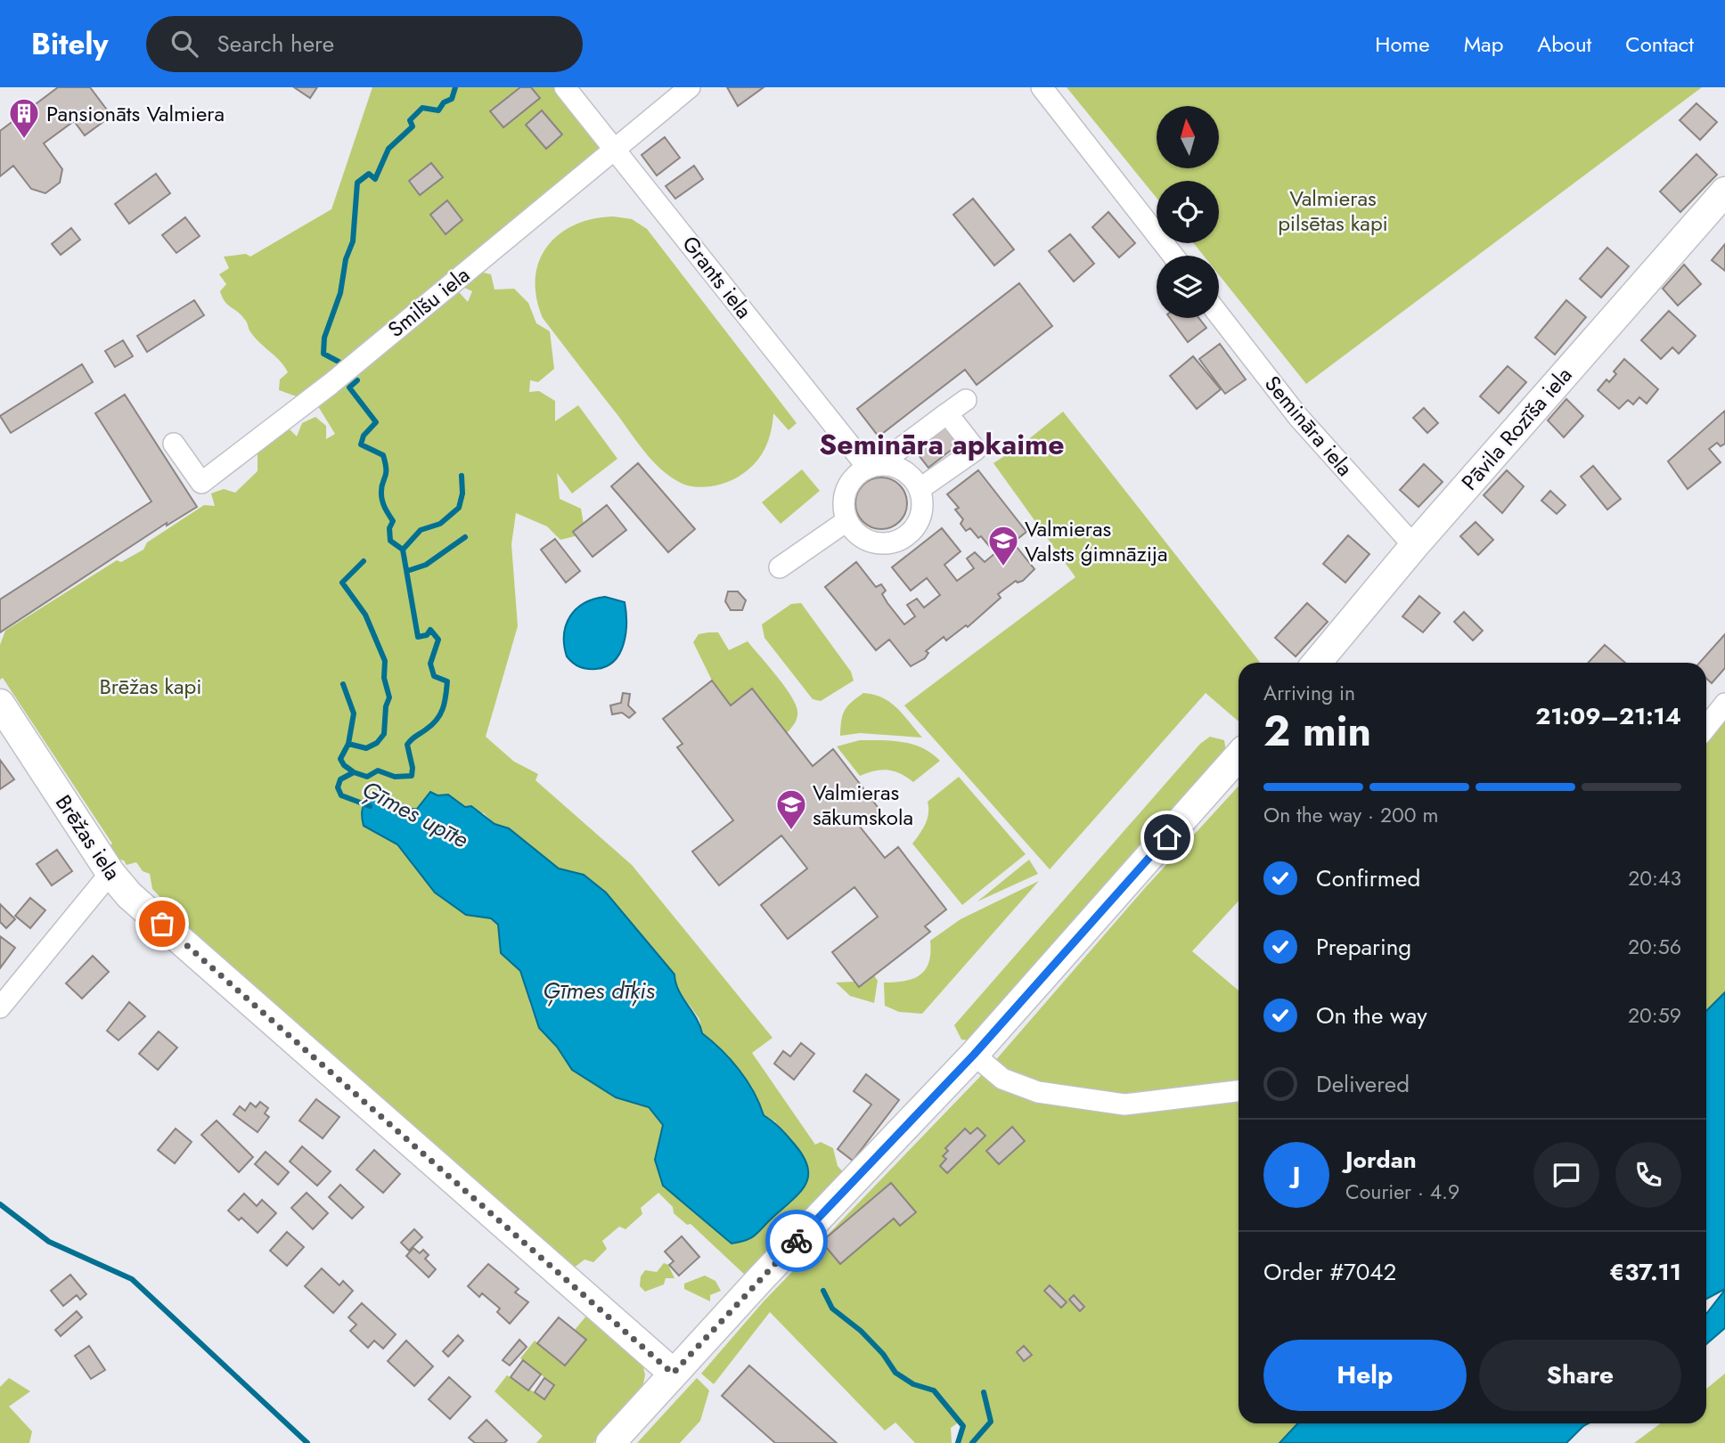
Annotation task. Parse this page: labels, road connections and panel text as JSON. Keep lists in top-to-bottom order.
{
  "streets": {
    "street": [
      "Grants iela",
      "Smilšu iela",
      "Semināra iela",
      "Pāvila Rozīša iela",
      "Brēžas iela"
    ]
  },
  "crossings": [
    ["Grants iela", "Smilšu iela"],
    ["Semināra iela", "Pāvila Rozīša iela"]
  ],
  "districts": ["Semināra apkaime"],
  "water": ["Ģīmes upīte", "Ģīmes dīķis"],
  "parks": ["Valmieras pilsētas kapi", "Brēžas kapi"],
  "places": {
    "building": ["Pansionāts Valmiera"],
    "school or university": ["Valmieras Valsts ģimnāzija", "Valmieras sākumskola"]
  },
  "north": "top",
  "page": {
    "header": "Bitely",
    "search": "Search here",
    "nav": [
      "Home",
      "Map",
      "About",
      "Contact"
    ],
    "heading": ["2 min", "Arriving in", "21:09–21:14"],
    "panel": [
      "Jordan",
      "Courier · 4.9",
      "Order #7042",
      "€37.11"
    ],
    "bar": "On the way · 200 m",
    "list": [
      ["Confirmed", "20:43"],
      ["Preparing", "20:56"],
      ["On the way", "20:59"],
      "Delivered"
    ],
    "round": "J",
    "buttons": ["Help", "Share"]
  }
}
